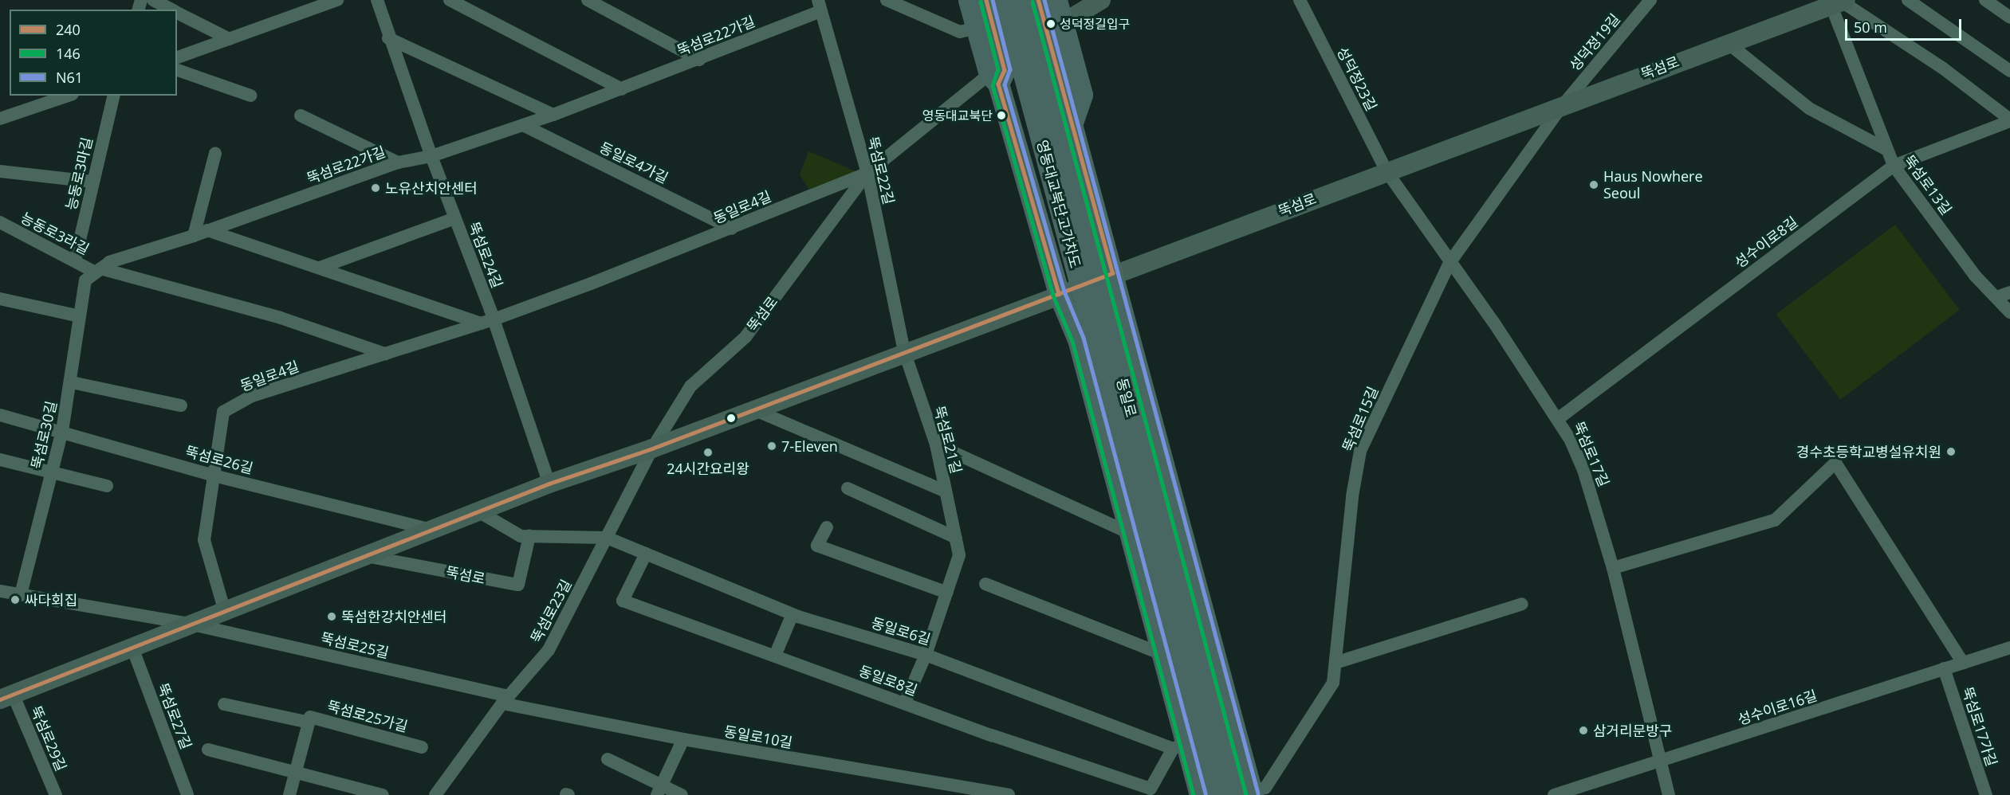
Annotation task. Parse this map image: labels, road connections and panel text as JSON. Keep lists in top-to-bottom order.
{
  "streets": {
    "main road": ["뚝섬로", "영동대교북단고가차도", "동일로"],
    "street": [
      "뚝섬로22가길",
      "성덕정19길",
      "성덕정23길",
      "동일로4가길",
      "뚝섬로22길",
      "능동로3마길",
      "뚝섬로13길",
      "동일로4길",
      "능동로3라길",
      "성수이로8길",
      "뚝섬로24길",
      "뚝섬로15길",
      "뚝섬로30길",
      "뚝섬로21길",
      "뚝섬로17길",
      "뚝섬로26길",
      "뚝섬로23길",
      "동일로6길",
      "뚝섬로25길",
      "동일로8길",
      "성수이로16길",
      "뚝섬로27길",
      "뚝섬로25가길",
      "뚝섬로17가길",
      "동일로10길",
      "뚝섬로29길"
    ]
  },
  "crossings": [
    ["뚝섬로22가길", "동일로4가길"],
    ["뚝섬로22가길", "뚝섬로22길"],
    ["뚝섬로22가길", "능동로3라길"],
    ["뚝섬로22가길", "뚝섬로24길"],
    ["뚝섬로22가길", "뚝섬로30길"],
    ["성덕정19길", "뚝섬로"],
    ["성덕정19길", "뚝섬로15길"],
    ["뚝섬로", "성덕정23길"],
    ["뚝섬로", "뚝섬로22길"],
    ["뚝섬로", "뚝섬로13길"],
    ["뚝섬로", "동일로4길"],
    ["뚝섬로", "뚝섬로24길"],
    ["뚝섬로", "뚝섬로15길"],
    ["뚝섬로", "뚝섬로21길"],
    ["뚝섬로", "뚝섬로17길"],
    ["뚝섬로", "뚝섬로26길"],
    ["뚝섬로", "뚝섬로23길"],
    ["뚝섬로", "뚝섬로25길"],
    ["뚝섬로", "뚝섬로27길"],
    ["뚝섬로", "뚝섬로29길"],
    ["성덕정23길", "뚝섬로17길"],
    ["동일로4가길", "동일로4길"],
    ["뚝섬로22길", "동일로4길"],
    ["뚝섬로22길", "뚝섬로21길"],
    ["능동로3마길", "능동로3라길"],
    ["뚝섬로13길", "성수이로8길"],
    ["동일로4길", "뚝섬로24길"],
    ["동일로4길", "뚝섬로26길"],
    ["능동로3라길", "뚝섬로30길"],
    ["성수이로8길", "뚝섬로17길"],
    ["동일로", "뚝섬로15길"],
    ["뚝섬로15길", "뚝섬로17길"],
    ["뚝섬로30길", "뚝섬로26길"],
    ["뚝섬로21길", "동일로6길"],
    ["뚝섬로21길", "동일로8길"],
    ["뚝섬로17길", "성수이로16길"],
    ["뚝섬로23길", "동일로6길"],
    ["뚝섬로23길", "뚝섬로25길"],
    ["뚝섬로23길", "동일로10길"],
    ["동일로6길", "동일로8길"],
    ["뚝섬로25길", "동일로10길"],
    ["성수이로16길", "뚝섬로17가길"]
  ],
  "places": [
    "성덕정길입구",
    "영동대교북단",
    "Haus Nowhere Seoul",
    "노유산치안센터",
    "7-Eleven",
    "경수초등학교병설유치원",
    "24시간요리왕",
    "싸다회집",
    "뚝섬한강치안센터",
    "삼거리문방구"
  ],
  "lines": ["transit line 240", "transit line N61", "transit line 146"],
  "legend": ["240", "146", "N61"],
  "scale_bar": "50 m"
}
